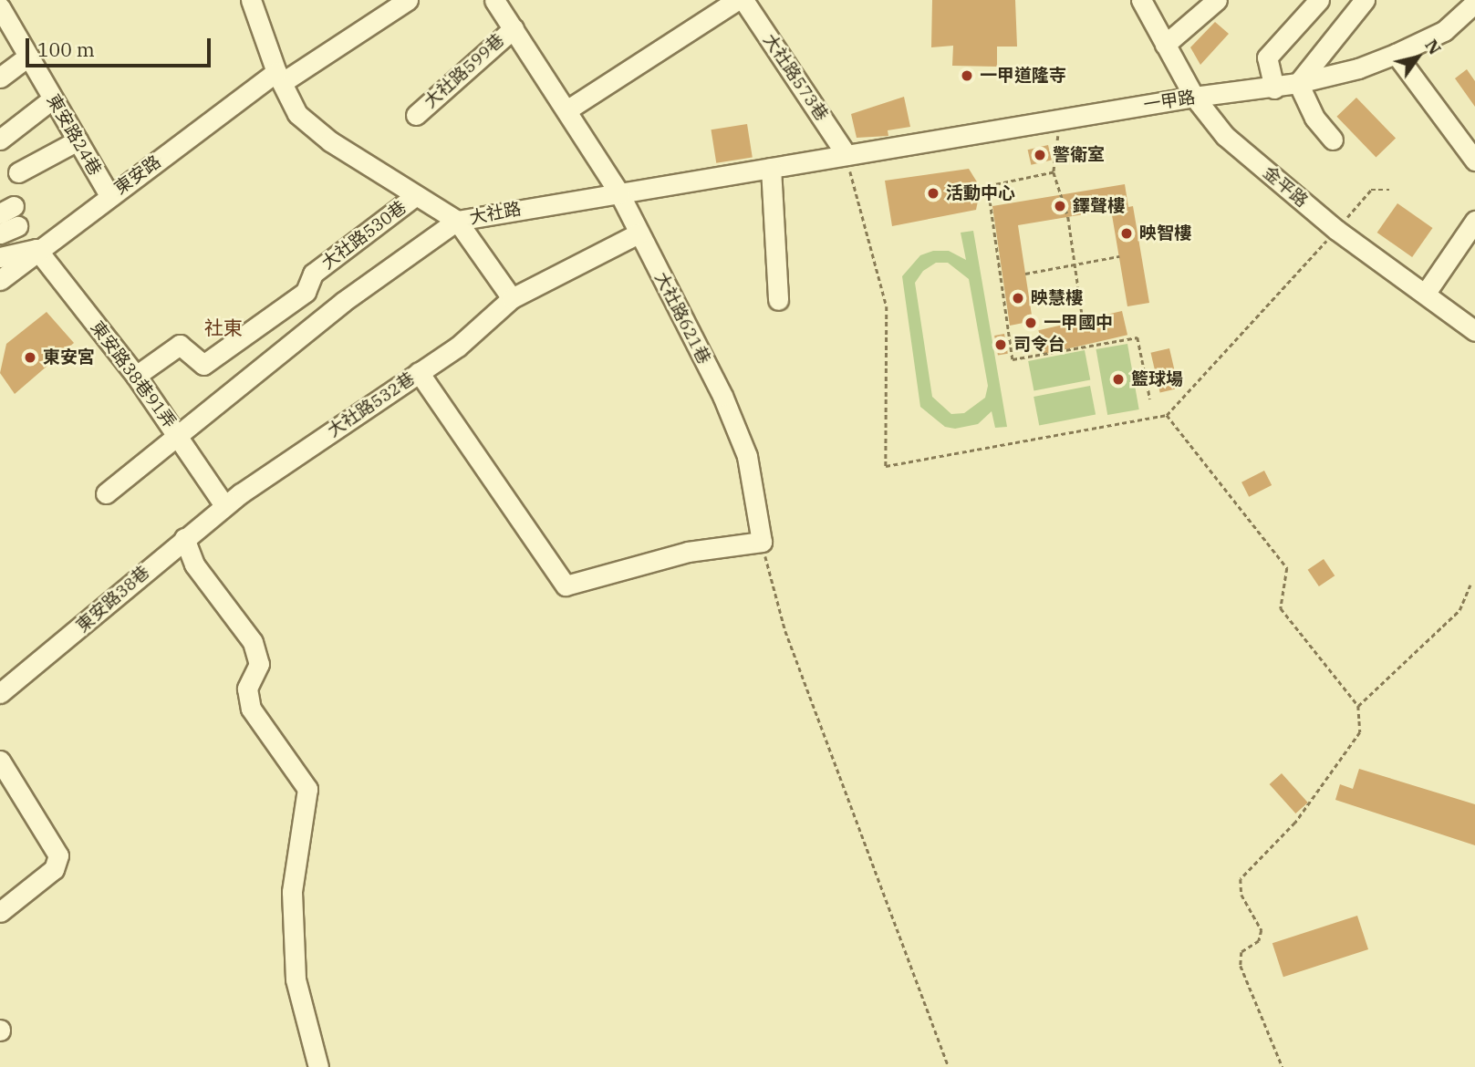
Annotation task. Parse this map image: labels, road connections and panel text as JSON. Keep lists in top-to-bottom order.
{
  "streets": {
    "street": [
      "大社路599巷",
      "大社路573巷",
      "一甲路",
      "東安路24巷",
      "東安路",
      "金平路",
      "大社路",
      "大社路530巷",
      "大社路621巷",
      "東安路38巷91弄",
      "大社路532巷",
      "東安路38巷"
    ]
  },
  "crossings": [
    ["大社路599巷", "大社路621巷"],
    ["大社路573巷", "一甲路"],
    ["大社路573巷", "大社路"],
    ["一甲路", "金平路"],
    ["一甲路", "大社路"],
    ["東安路24巷", "東安路"],
    ["東安路", "大社路"],
    ["東安路", "東安路38巷91弄"],
    ["大社路", "大社路530巷"],
    ["大社路", "大社路621巷"],
    ["大社路530巷", "東安路38巷91弄"],
    ["大社路621巷", "大社路532巷"],
    ["東安路38巷91弄", "大社路532巷"],
    ["東安路38巷91弄", "東安路38巷"],
    ["大社路532巷", "東安路38巷"]
  ],
  "districts": ["社東"],
  "places": [
    "一甲道隆寺",
    "警衛室",
    "活動中心",
    "鐸聲樓",
    "映智樓",
    "映慧樓",
    "一甲國中",
    "司令台",
    "東安宮",
    "籃球場"
  ],
  "scale_bar": "100 m",
  "north": "top right"
}
